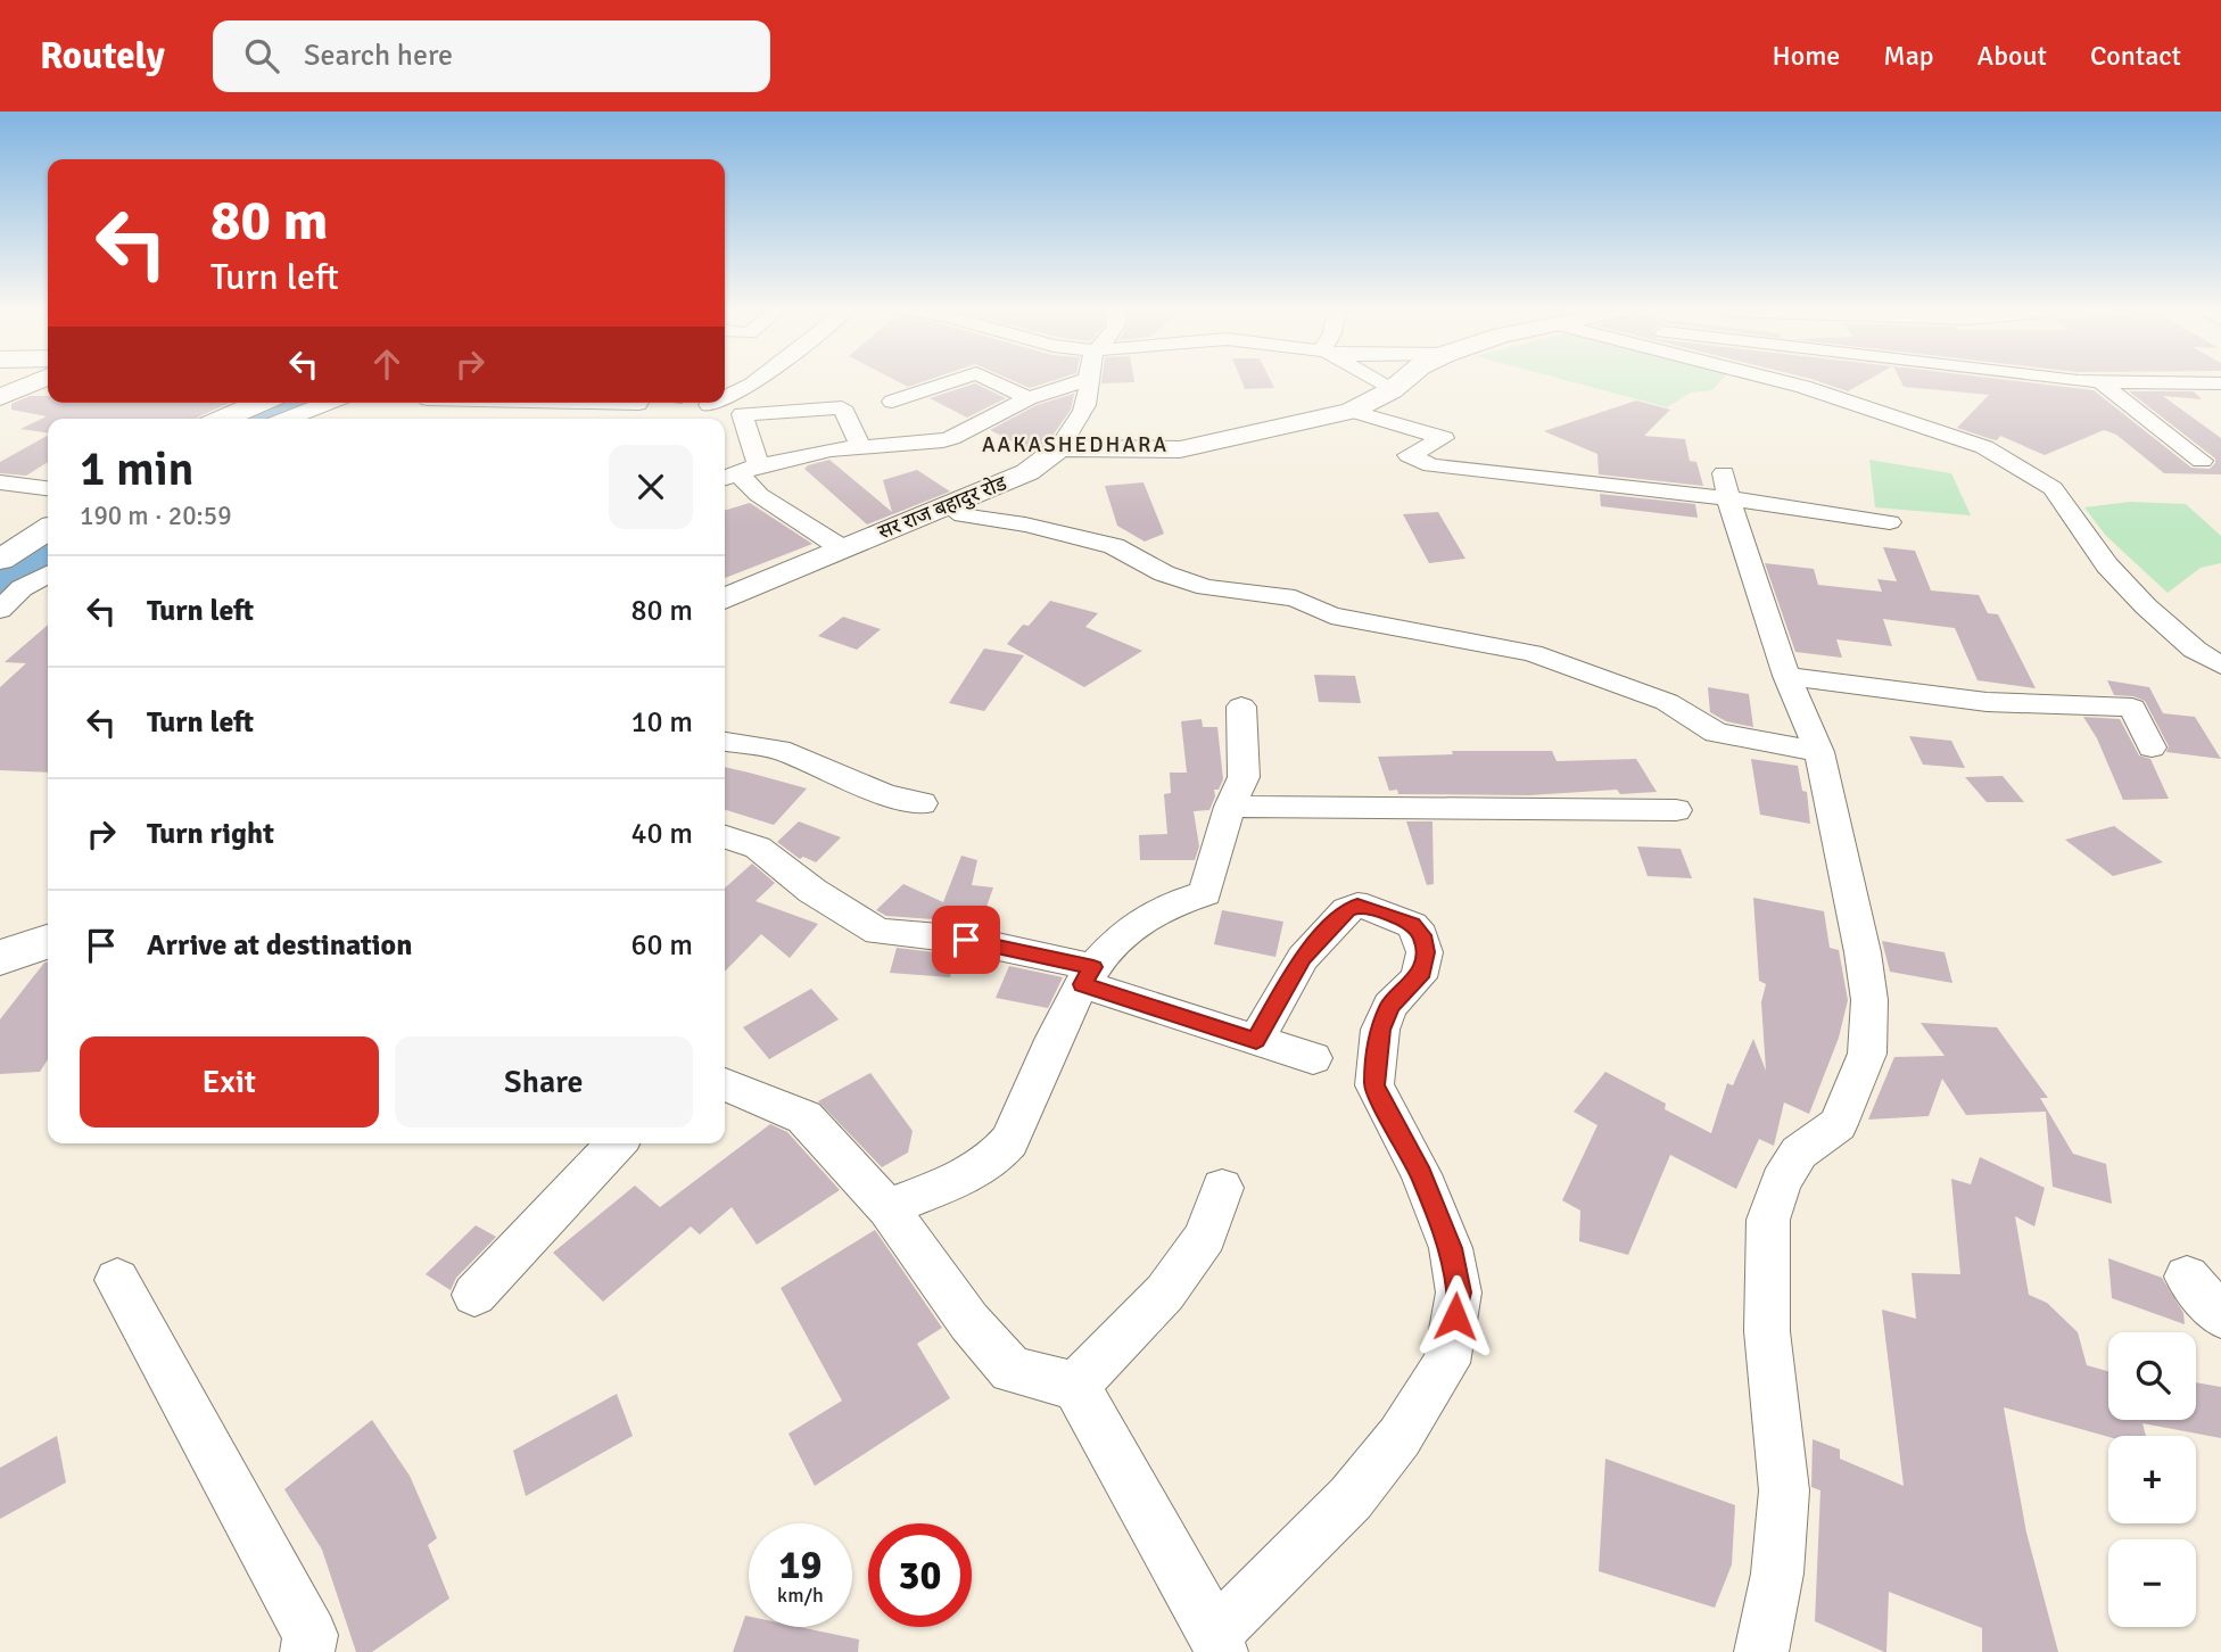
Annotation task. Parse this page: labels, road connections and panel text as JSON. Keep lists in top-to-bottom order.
{
  "streets": {
    "street": ["सर राज बहादुर रोड"]
  },
  "districts": ["AAKASHEDHARA"],
  "page": {
    "header": "Routely",
    "search": "Search here",
    "nav": [
      "Home",
      "Map",
      "About",
      "Contact"
    ],
    "turn": ["80 m", "Turn left"],
    "heading": ["1 min", "190 m · 20:59"],
    "list": [
      {
        "name": "Turn left",
        "value": "80 m"
      },
      {
        "name": "Turn left",
        "value": "10 m"
      },
      {
        "name": "Turn right",
        "value": "40 m"
      },
      {
        "name": "Arrive at destination",
        "value": "60 m"
      }
    ],
    "buttons": ["Exit", "Share"],
    "map_buttons": ["+", "−"],
    "speed": "19 km/h",
    "limit": "30"
  }
}
